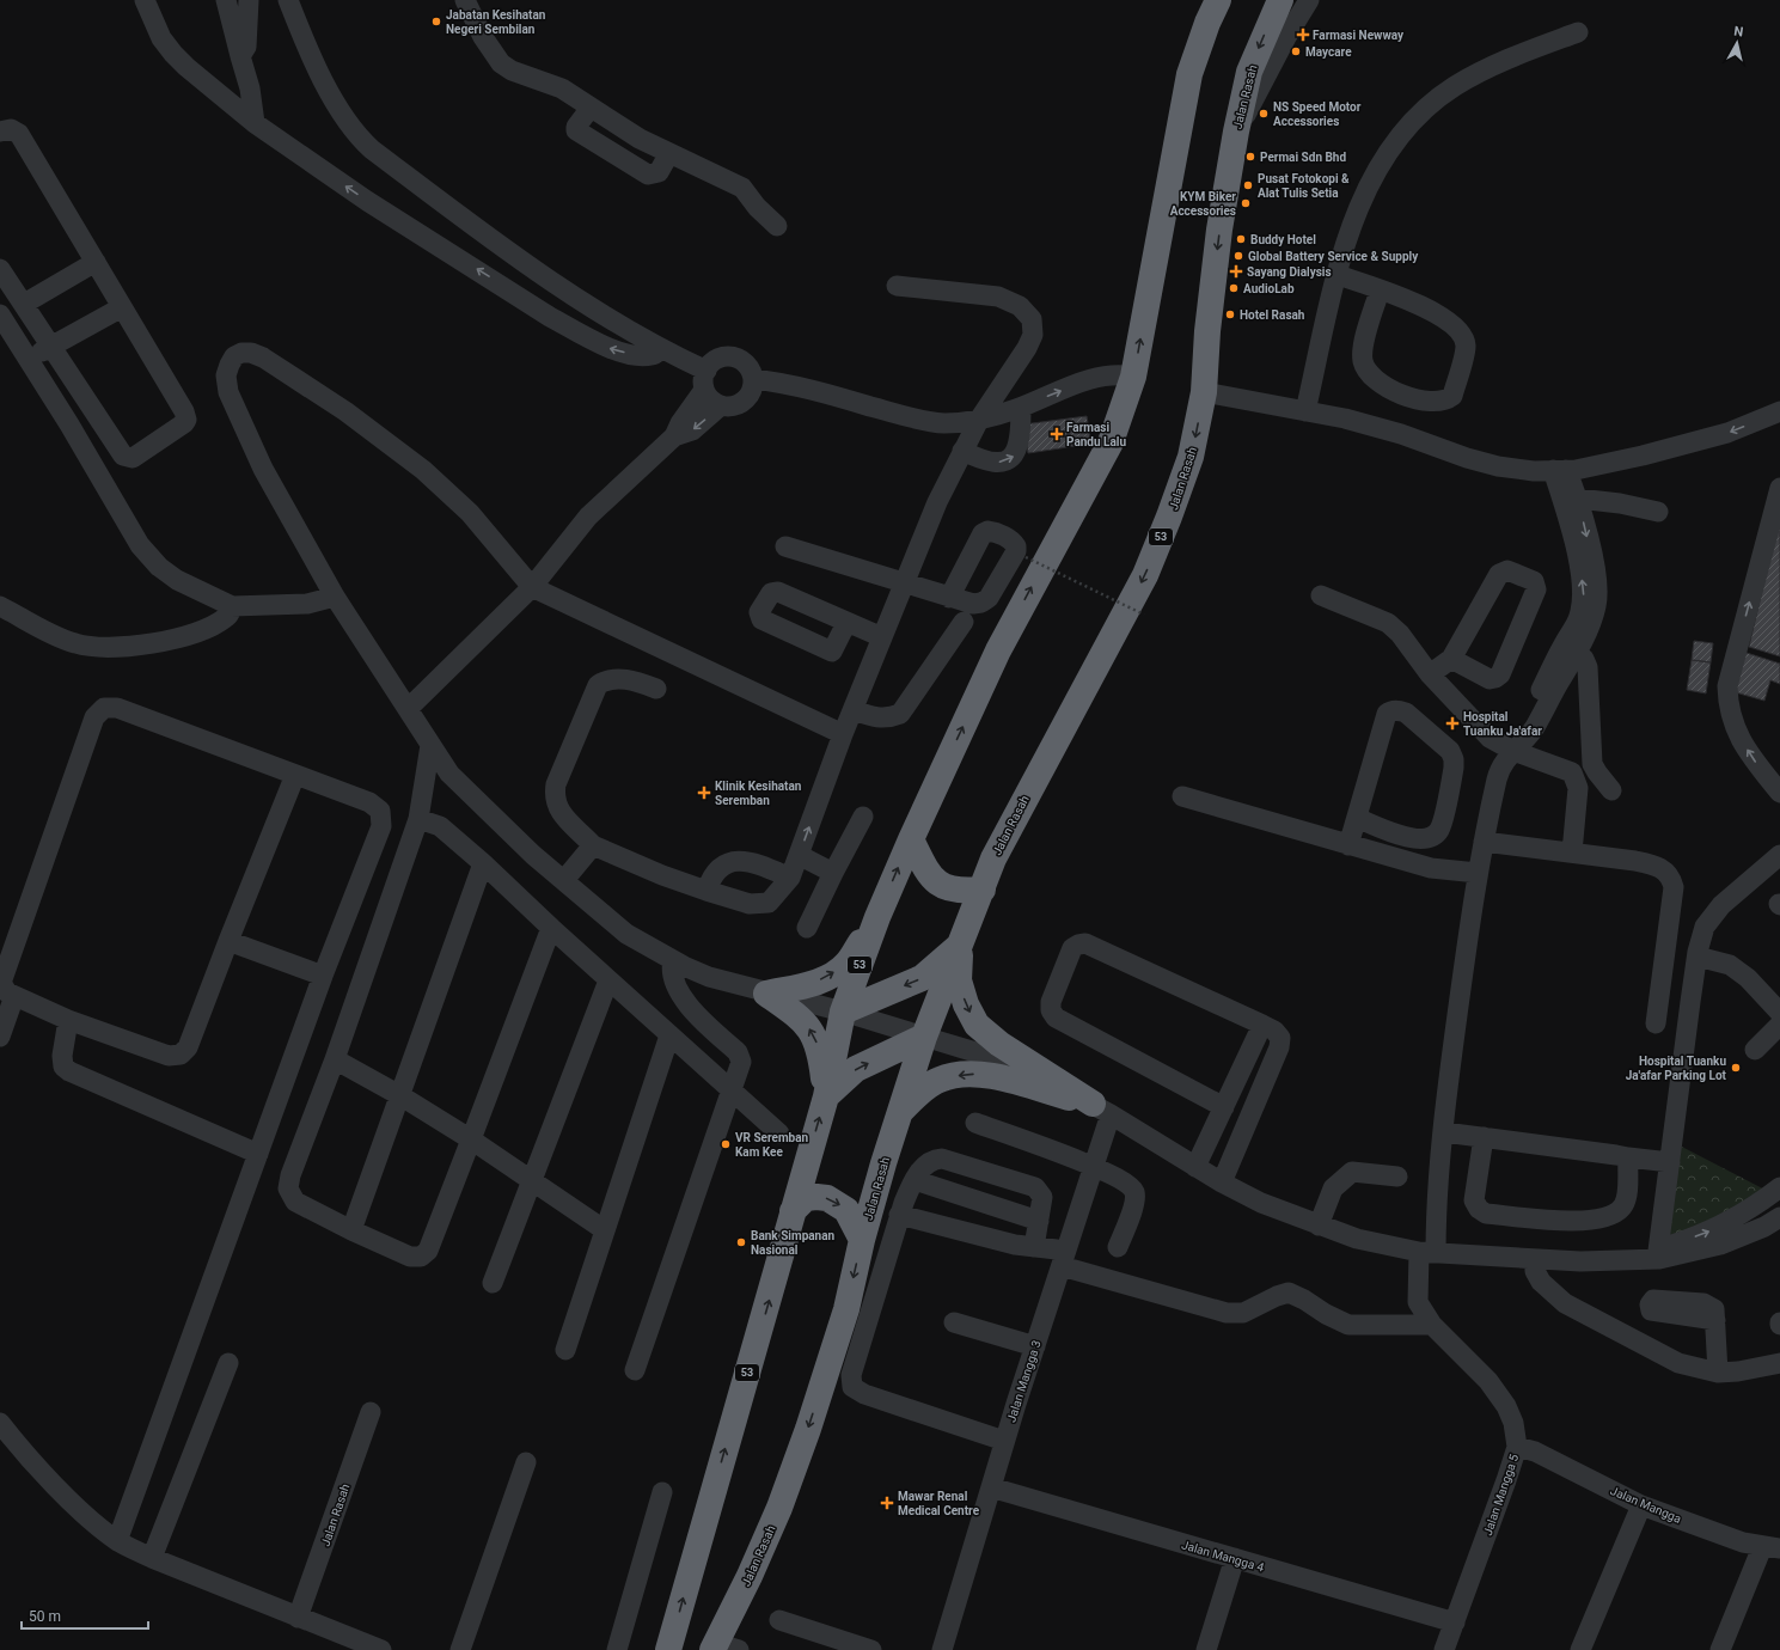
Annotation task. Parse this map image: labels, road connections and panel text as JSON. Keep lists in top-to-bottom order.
{
  "streets": {
    "highway": ["Jalan Rasah", "53"],
    "street": [
      "Jalan Mangga 3",
      "Jalan Mangga 5",
      "Jalan Mangga",
      "Jalan Mangga 4"
    ]
  },
  "crossings": [
    ["Jalan Mangga 3", "Jalan Mangga 4"],
    ["Jalan Mangga 5", "Jalan Mangga"],
    ["Jalan Mangga 5", "Jalan Mangga 4"]
  ],
  "places": {
    "other": [
      "Jabatan Kesihatan Negeri Sembilan",
      "Maycare",
      "NS Speed Motor Accessories",
      "Permai Sdn Bhd",
      "Pusat Fotokopi & Alat Tulis Setia",
      "KYM Biker Accessories",
      "Buddy Hotel",
      "Global Battery Service & Supply",
      "AudioLab",
      "Hotel Rasah",
      "Hospital Tuanku Ja'afar Parking Lot",
      "VR Seremban Kam Kee",
      "Bank Simpanan Nasional"
    ],
    "health": [
      "Farmasi Newway",
      "Sayang Dialysis",
      "Farmasi Pandu Lalu",
      "Hospital Tuanku Ja'afar",
      "Klinik Kesihatan Seremban",
      "Mawar Renal Medical Centre"
    ]
  },
  "scale_bar": "50 m",
  "north": "top"
}
